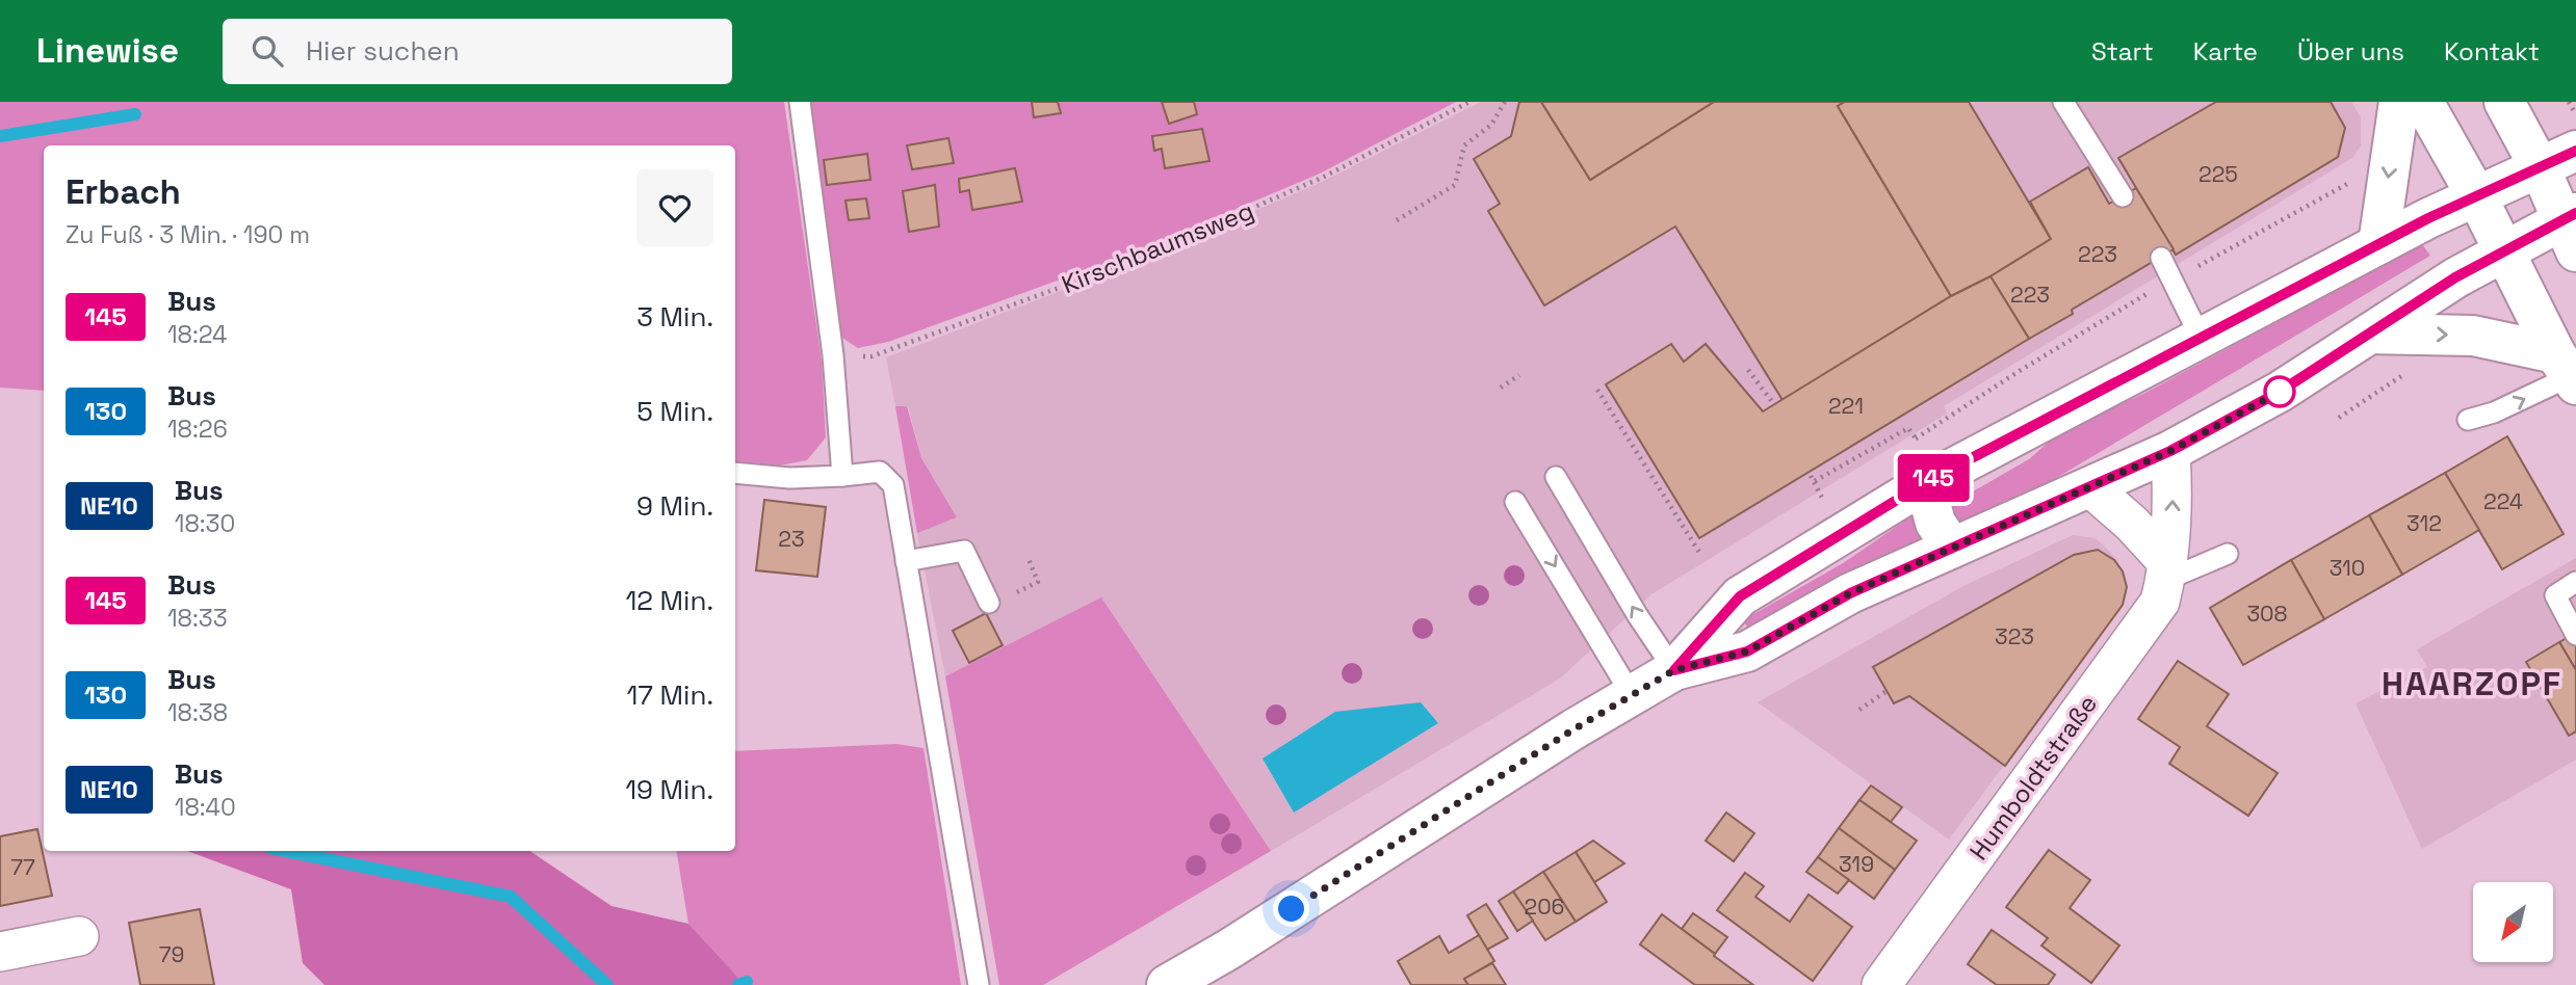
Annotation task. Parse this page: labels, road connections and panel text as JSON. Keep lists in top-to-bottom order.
{
  "streets": {
    "street": ["Humboldtstraße"],
    "path": ["Kirschbaumsweg"]
  },
  "districts": ["HAARZOPF"],
  "lines": ["bus line 145"],
  "house_numbers": [
    "225",
    "223",
    "223",
    "221",
    "224",
    "312",
    "23",
    "310",
    "308",
    "323",
    "319",
    "77",
    "206",
    "79"
  ],
  "north": "bottom left",
  "page": {
    "header": "Linewise",
    "search": "Hier suchen",
    "nav": [
      "Start",
      "Karte",
      "Über uns",
      "Kontakt"
    ],
    "on_map": "145",
    "heading": ["Erbach", "Zu Fuß · 3 Min. · 190 m"],
    "list": [
      {
        "mark": "145",
        "name": "Bus",
        "note": "18:24",
        "value": "3 Min."
      },
      {
        "mark": "130",
        "name": "Bus",
        "note": "18:26",
        "value": "5 Min."
      },
      {
        "mark": "NE10",
        "name": "Bus",
        "note": "18:30",
        "value": "9 Min."
      },
      {
        "mark": "145",
        "name": "Bus",
        "note": "18:33",
        "value": "12 Min."
      },
      {
        "mark": "130",
        "name": "Bus",
        "note": "18:38",
        "value": "17 Min."
      },
      {
        "mark": "NE10",
        "name": "Bus",
        "note": "18:40",
        "value": "19 Min."
      }
    ]
  }
}
